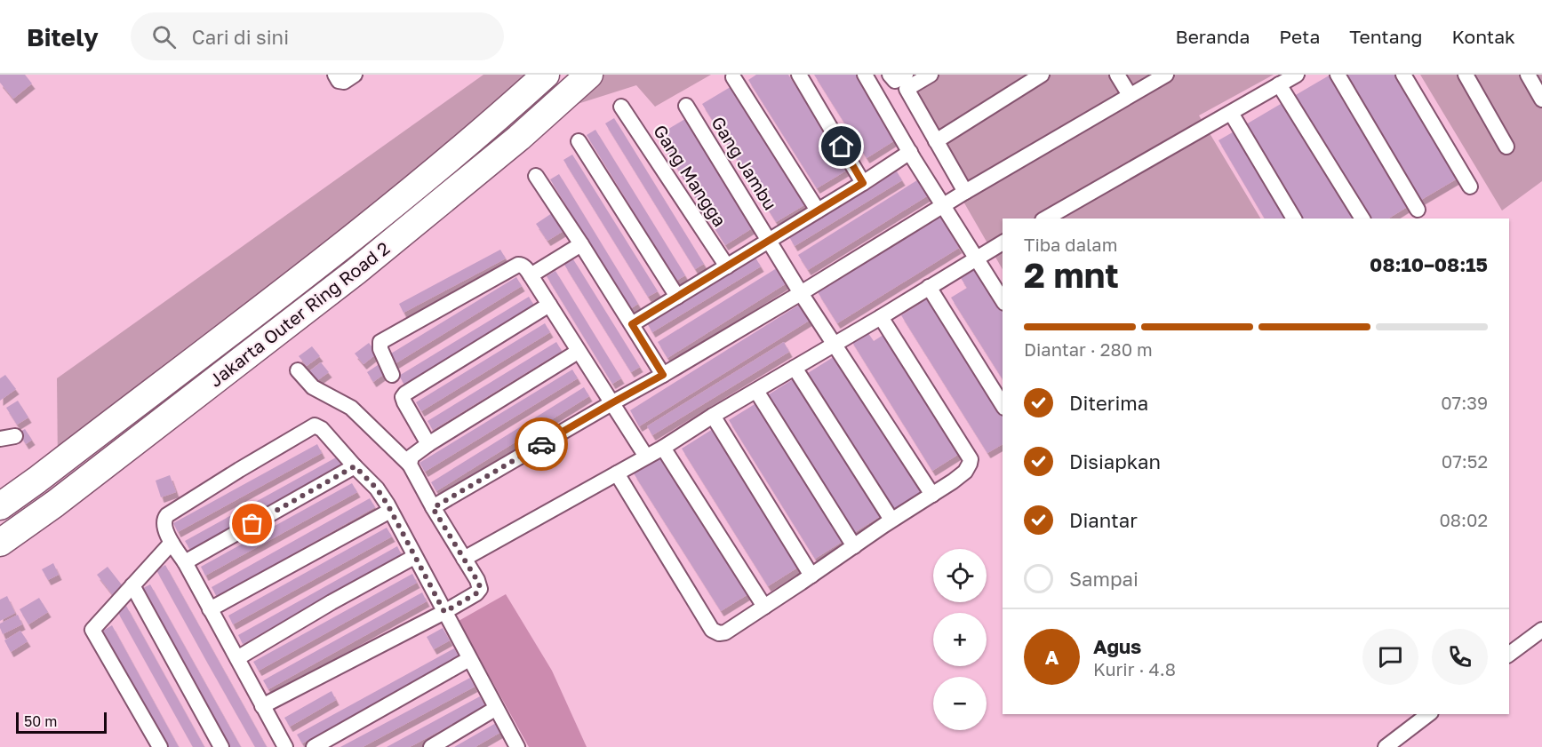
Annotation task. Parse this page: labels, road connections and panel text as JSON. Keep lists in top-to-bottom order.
{
  "streets": {
    "highway": ["Jakarta Outer Ring Road 2"],
    "street": ["Gang Jambu", "Gang Mangga"]
  },
  "scale_bar": "50 m",
  "page": {
    "header": "Bitely",
    "search": "Cari di sini",
    "nav": [
      "Beranda",
      "Peta",
      "Tentang",
      "Kontak"
    ],
    "heading": ["2 mnt", "Tiba dalam", "08:10–08:15"],
    "panel": ["Agus", "Kurir · 4.8"],
    "bar": "Diantar · 280 m",
    "list": [
      ["Diterima", "07:39"],
      ["Disiapkan", "07:52"],
      ["Diantar", "08:02"],
      "Sampai"
    ],
    "map_buttons": ["+", "−"],
    "round": "A",
    "scale": "50 m"
  }
}
